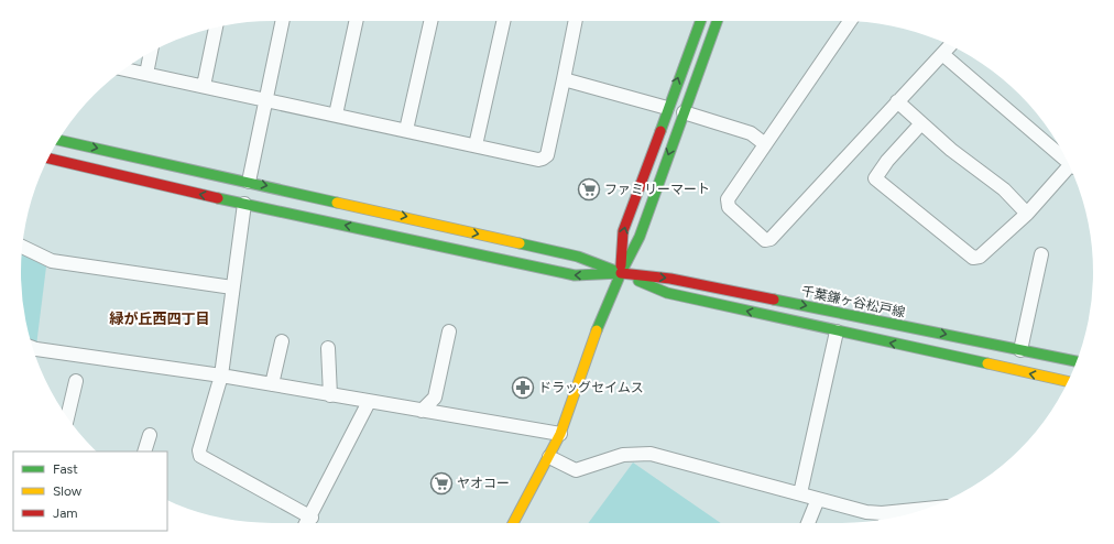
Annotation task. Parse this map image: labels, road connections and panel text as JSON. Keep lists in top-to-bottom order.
{
  "streets": {
    "street": ["千葉鎌ヶ谷松戸線"]
  },
  "districts": ["緑が丘西四丁目"],
  "places": {
    "supermarket": ["ファミリーマート", "ヤオコー"],
    "pharmacy": ["ドラッグセイムス"]
  },
  "legend": ["Fast", "Slow", "Jam"]
}
